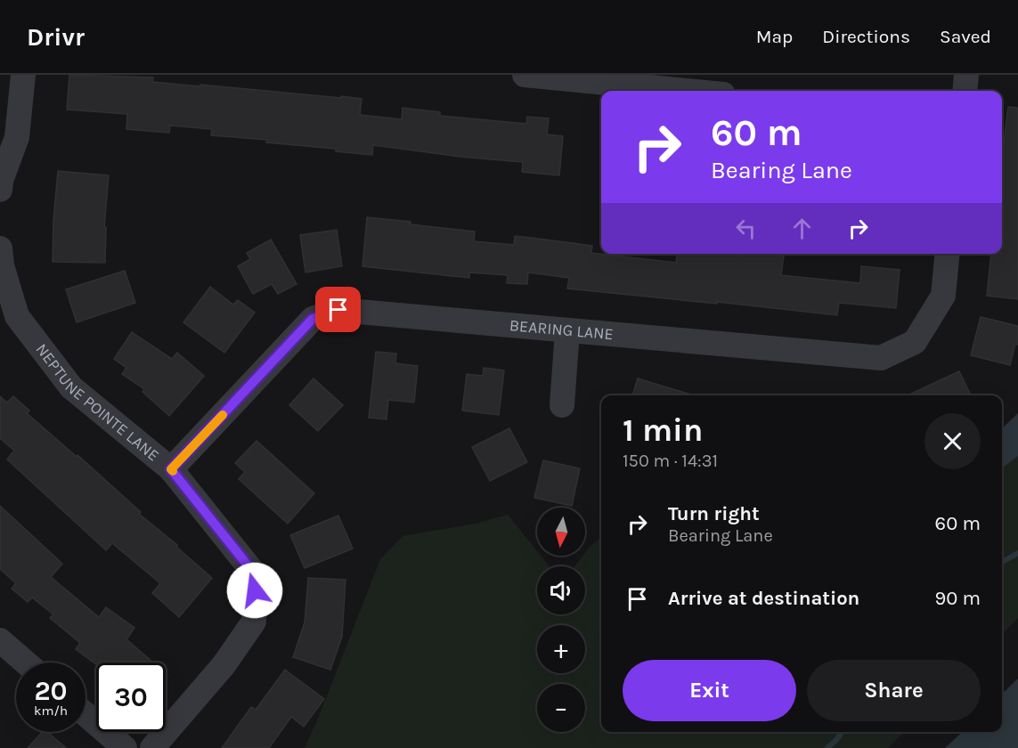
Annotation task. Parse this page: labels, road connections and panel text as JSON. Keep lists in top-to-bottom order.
{
  "streets": {
    "street": ["BEARING LANE", "NEPTUNE POINTE LANE"]
  },
  "crossings": [
    ["BEARING LANE", "NEPTUNE POINTE LANE"]
  ],
  "north": "bottom",
  "page": {
    "header": "Drivr",
    "nav": ["Map", "Directions", "Saved"],
    "turn": ["60 m", "Bearing Lane"],
    "heading": ["1 min", "150 m · 14:31"],
    "list": [
      {
        "name": "Turn right",
        "note": "Bearing Lane",
        "value": "60 m"
      },
      {
        "name": "Arrive at destination",
        "value": "90 m"
      }
    ],
    "map_buttons": ["+", "−"],
    "buttons": ["Exit", "Share"],
    "speed": "20 km/h",
    "limit": "30"
  }
}
